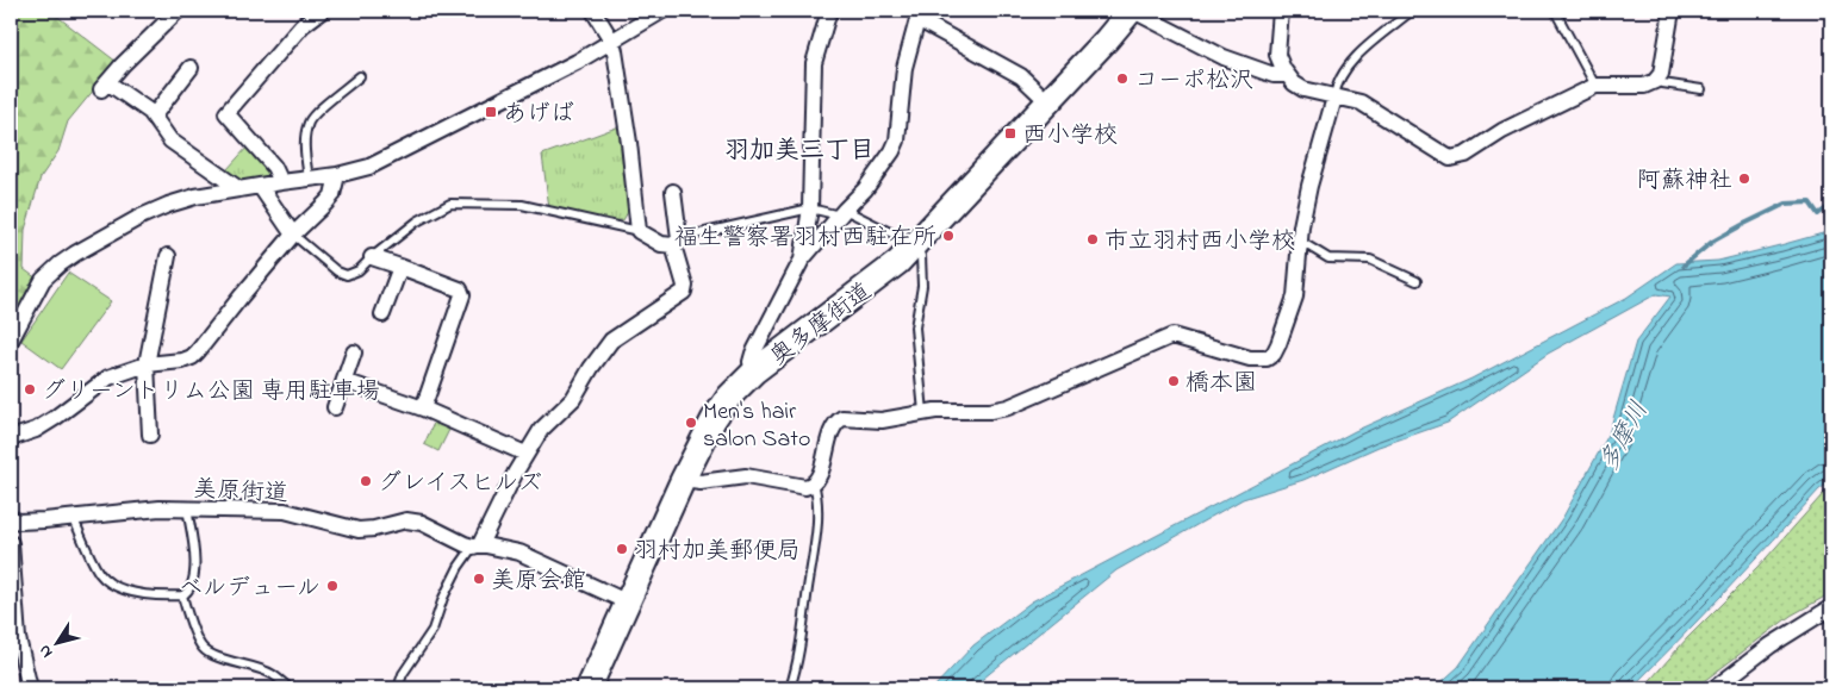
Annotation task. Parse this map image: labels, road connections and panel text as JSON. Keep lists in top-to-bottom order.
{
  "streets": {
    "main road": ["奥多摩街道"],
    "street": ["美原街道"]
  },
  "crossings": [
    ["奥多摩街道", "美原街道"]
  ],
  "districts": ["羽加美三丁目"],
  "water": ["多摩川"],
  "places": {
    "other": [
      "コーポ松沢",
      "阿蘇神社",
      "福生警察署羽村西駐在所",
      "市立羽村西小学校",
      "橋本園",
      "グリーントリム公園 専用駐車場",
      "Men's hair salon Sato",
      "グレイスヒルズ",
      "羽村加美郵便局",
      "美原会館",
      "ベルデュール"
    ],
    "transit": ["あげば", "西小学校"]
  },
  "north": "bottom left"
}
